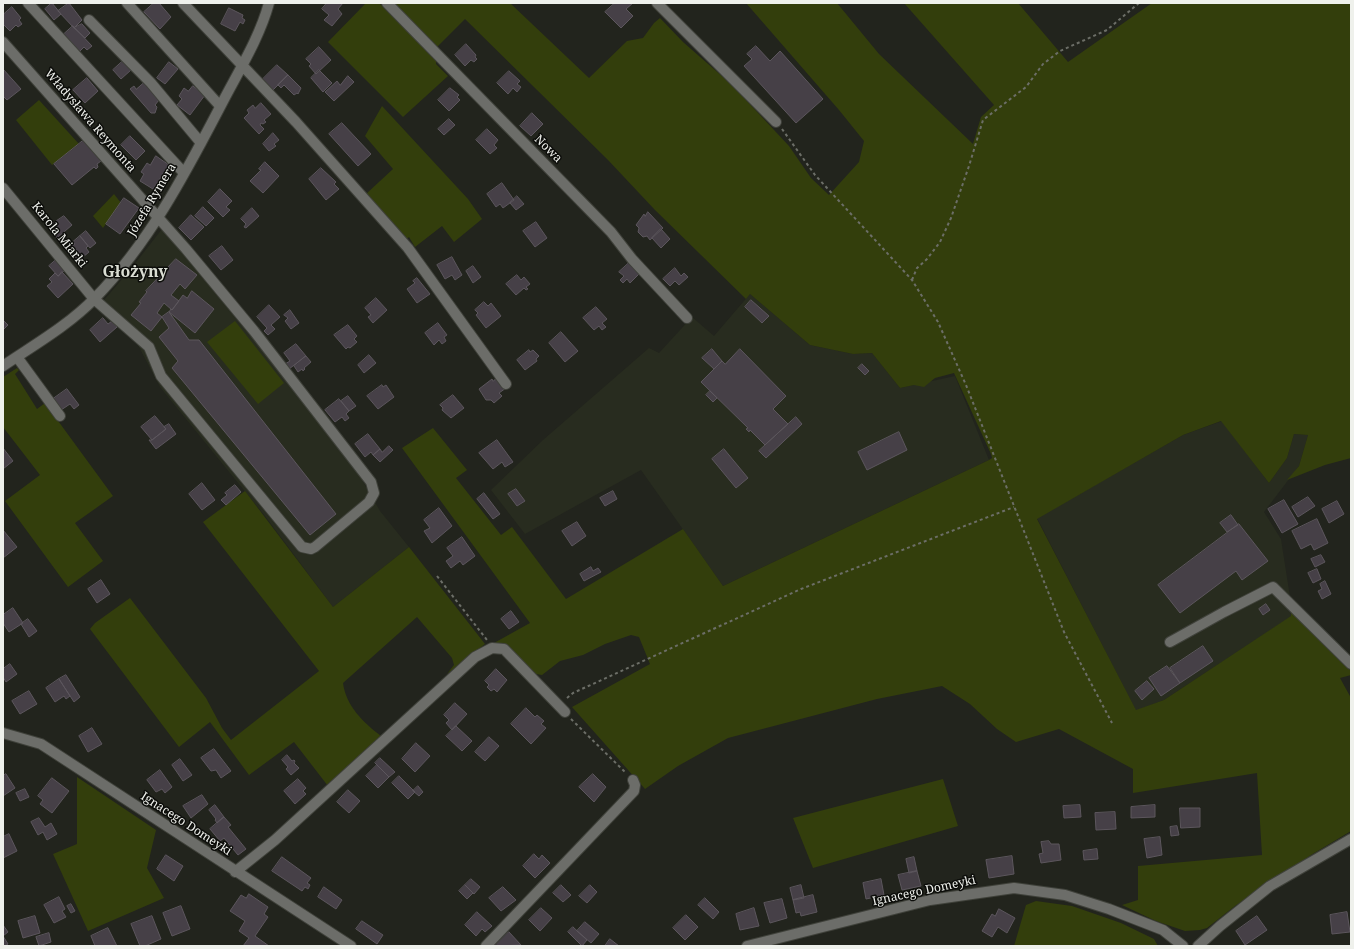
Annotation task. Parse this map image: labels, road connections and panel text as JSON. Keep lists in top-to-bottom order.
{
  "streets": {
    "street": [
      "Władysława Reymonta",
      "Nowa",
      "Józefa Rymera",
      "Karola Miarki",
      "Ignacego Domeyki"
    ]
  },
  "crossings": [
    ["Władysława Reymonta", "Józefa Rymera"],
    ["Władysława Reymonta", "Karola Miarki"],
    ["Józefa Rymera", "Karola Miarki"]
  ],
  "districts": ["Głożyny"]
}
